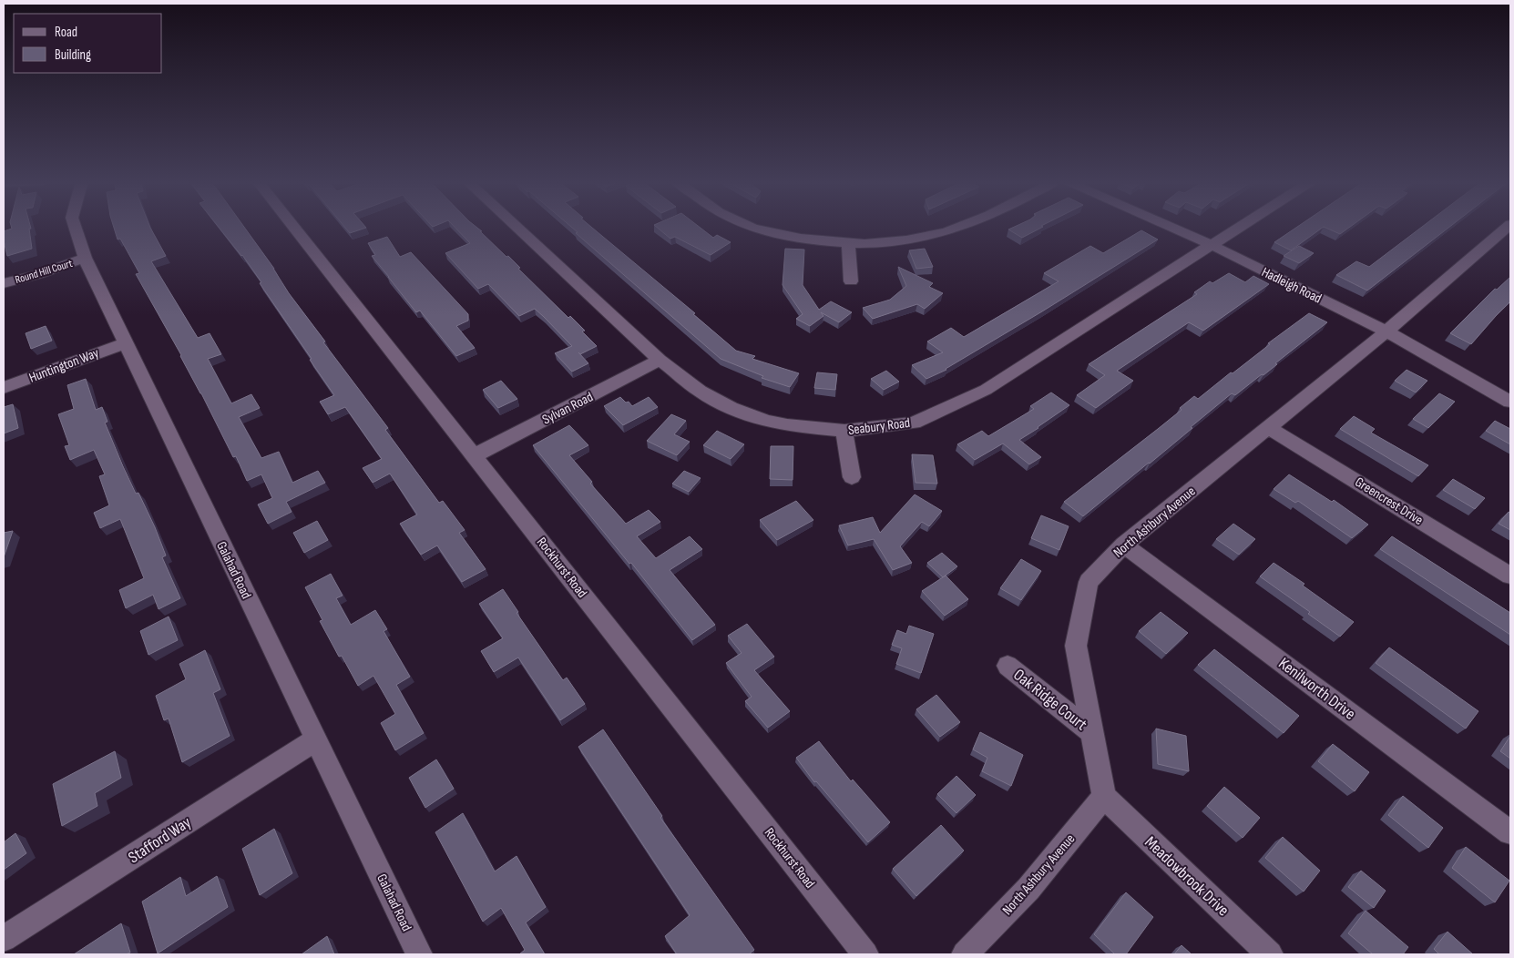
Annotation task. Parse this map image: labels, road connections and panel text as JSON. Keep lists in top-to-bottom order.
{
  "streets": {
    "street": [
      "Round Hill Court",
      "Hadleigh Road",
      "Huntington Way",
      "Sylvan Road",
      "Seabury Road",
      "Greencrest Drive",
      "North Ashbury Avenue",
      "Rockhurst Road",
      "Galahad Road",
      "Kenilworth Drive",
      "Oak Ridge Court",
      "Stafford Way",
      "Meadowbrook Drive"
    ]
  },
  "crossings": [
    ["Round Hill Court", "Galahad Road"],
    ["Hadleigh Road", "Seabury Road"],
    ["Hadleigh Road", "North Ashbury Avenue"],
    ["Huntington Way", "Galahad Road"],
    ["Sylvan Road", "Seabury Road"],
    ["Sylvan Road", "Rockhurst Road"],
    ["Greencrest Drive", "North Ashbury Avenue"],
    ["North Ashbury Avenue", "Kenilworth Drive"],
    ["North Ashbury Avenue", "Oak Ridge Court"],
    ["North Ashbury Avenue", "Meadowbrook Drive"],
    ["Galahad Road", "Stafford Way"]
  ],
  "legend": ["Road", "Building"]
}
